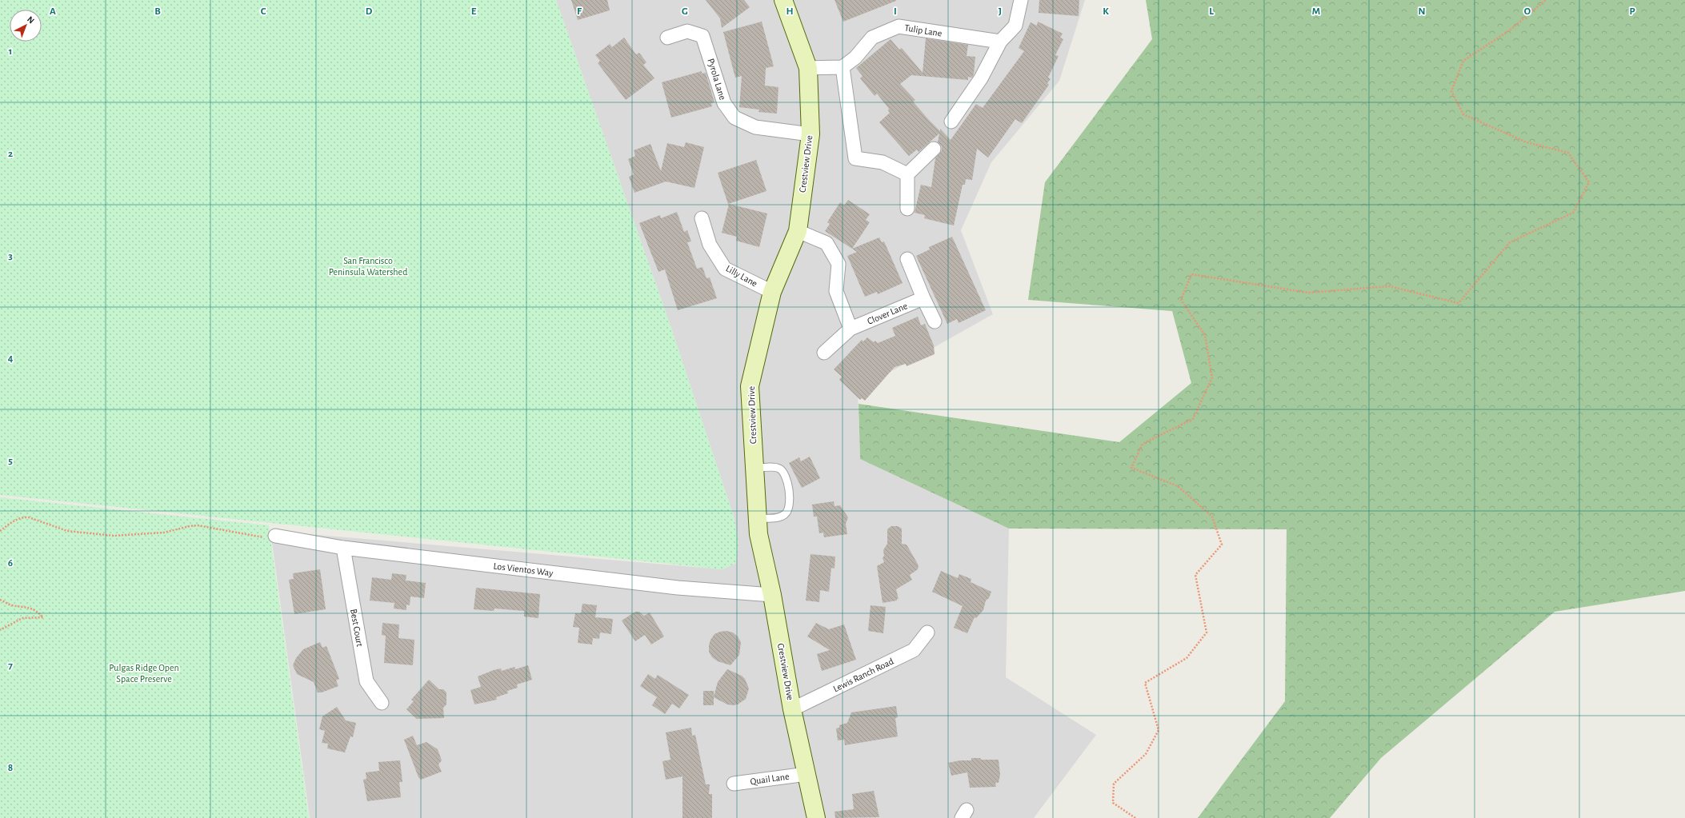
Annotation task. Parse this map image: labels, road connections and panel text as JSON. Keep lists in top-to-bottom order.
{
  "streets": {
    "street": [
      "Tulip Lane",
      "Pyrola Lane",
      "Crestview Drive",
      "Lilly Lane",
      "Clover Lane",
      "Los Vientos Way",
      "Best Court",
      "Lewis Ranch Road",
      "Quail Lane"
    ]
  },
  "crossings": [
    ["Pyrola Lane", "Crestview Drive"],
    ["Crestview Drive", "Lilly Lane"],
    ["Crestview Drive", "Los Vientos Way"],
    ["Crestview Drive", "Lewis Ranch Road"],
    ["Crestview Drive", "Quail Lane"],
    ["Los Vientos Way", "Best Court"]
  ],
  "parks": ["San Francisco Peninsula Watershed", "Pulgas Ridge Open Space Preserve"],
  "north": "top right",
  "grid": {
    "columns": [
      "A",
      "B",
      "C",
      "D",
      "E",
      "F",
      "G",
      "H",
      "I",
      "J",
      "K",
      "L",
      "M",
      "N",
      "O",
      "P"
    ],
    "rows": [
      "1",
      "2",
      "3",
      "4",
      "5",
      "6",
      "7",
      "8"
    ]
  }
}
